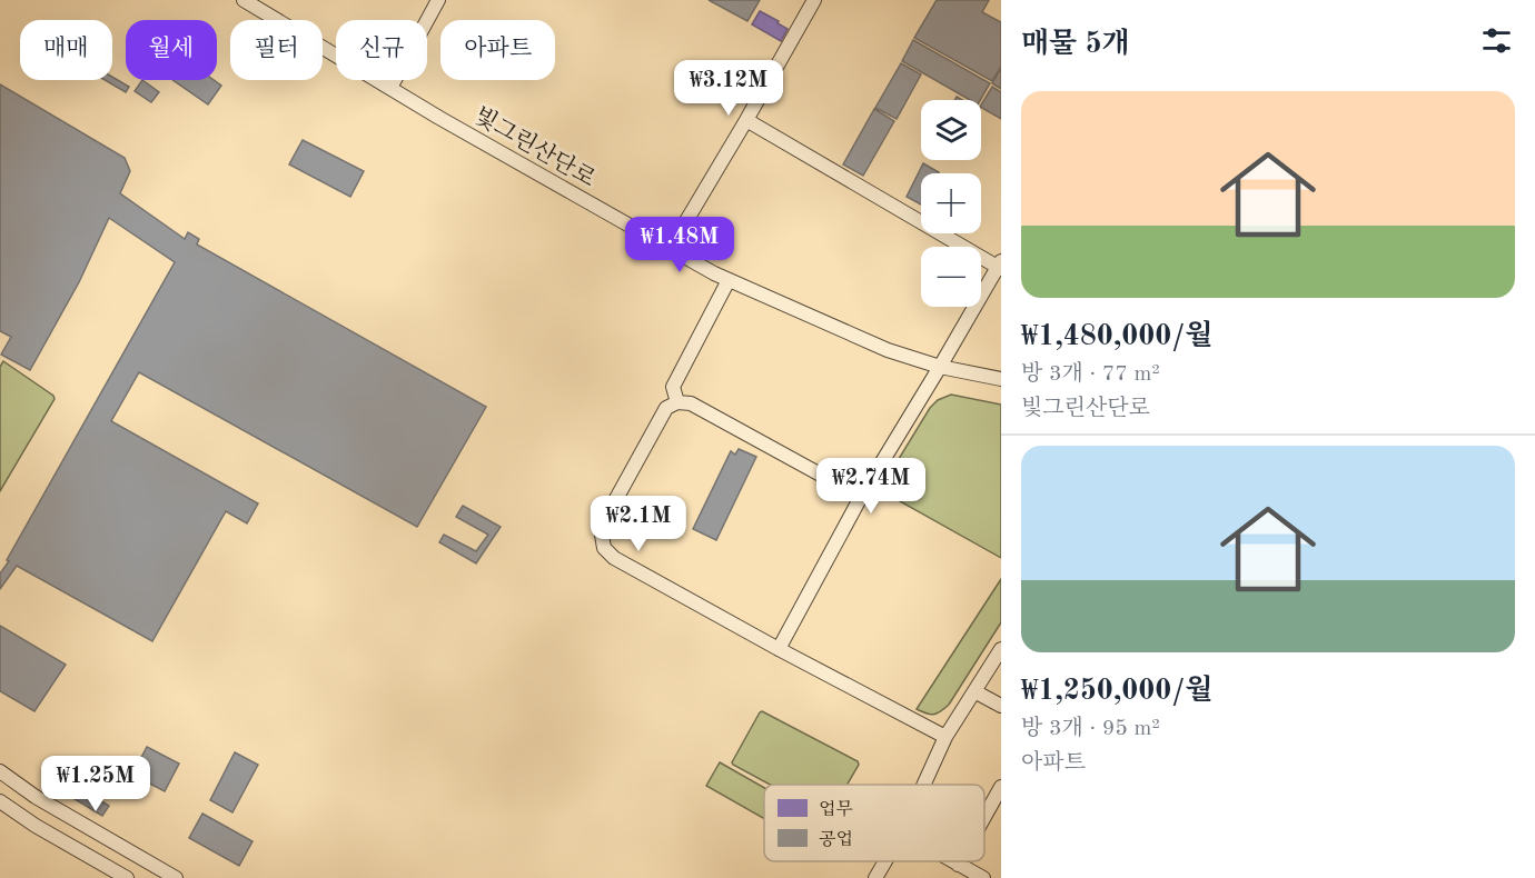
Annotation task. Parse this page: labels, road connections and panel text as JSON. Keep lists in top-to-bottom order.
{
  "streets": {
    "street": ["빛그린산단로"]
  },
  "legend": ["업무", "공업"],
  "page": {
    "heading": "매물 5개",
    "chip": [
      "매매",
      "월세",
      "필터",
      "신규",
      "아파트"
    ],
    "price": [
      "₩3.12M",
      "₩1.48M",
      "₩2.74M",
      "₩2.1M",
      "₩1.25M"
    ],
    "list": [
      {
        "name": "₩1,480,000/월",
        "note": "방 3개 · 77 m² · 빛그린산단로"
      },
      {
        "name": "₩1,250,000/월",
        "note": "방 3개 · 95 m² · 아파트"
      }
    ],
    "map_buttons": ["+", "−"]
  }
}
